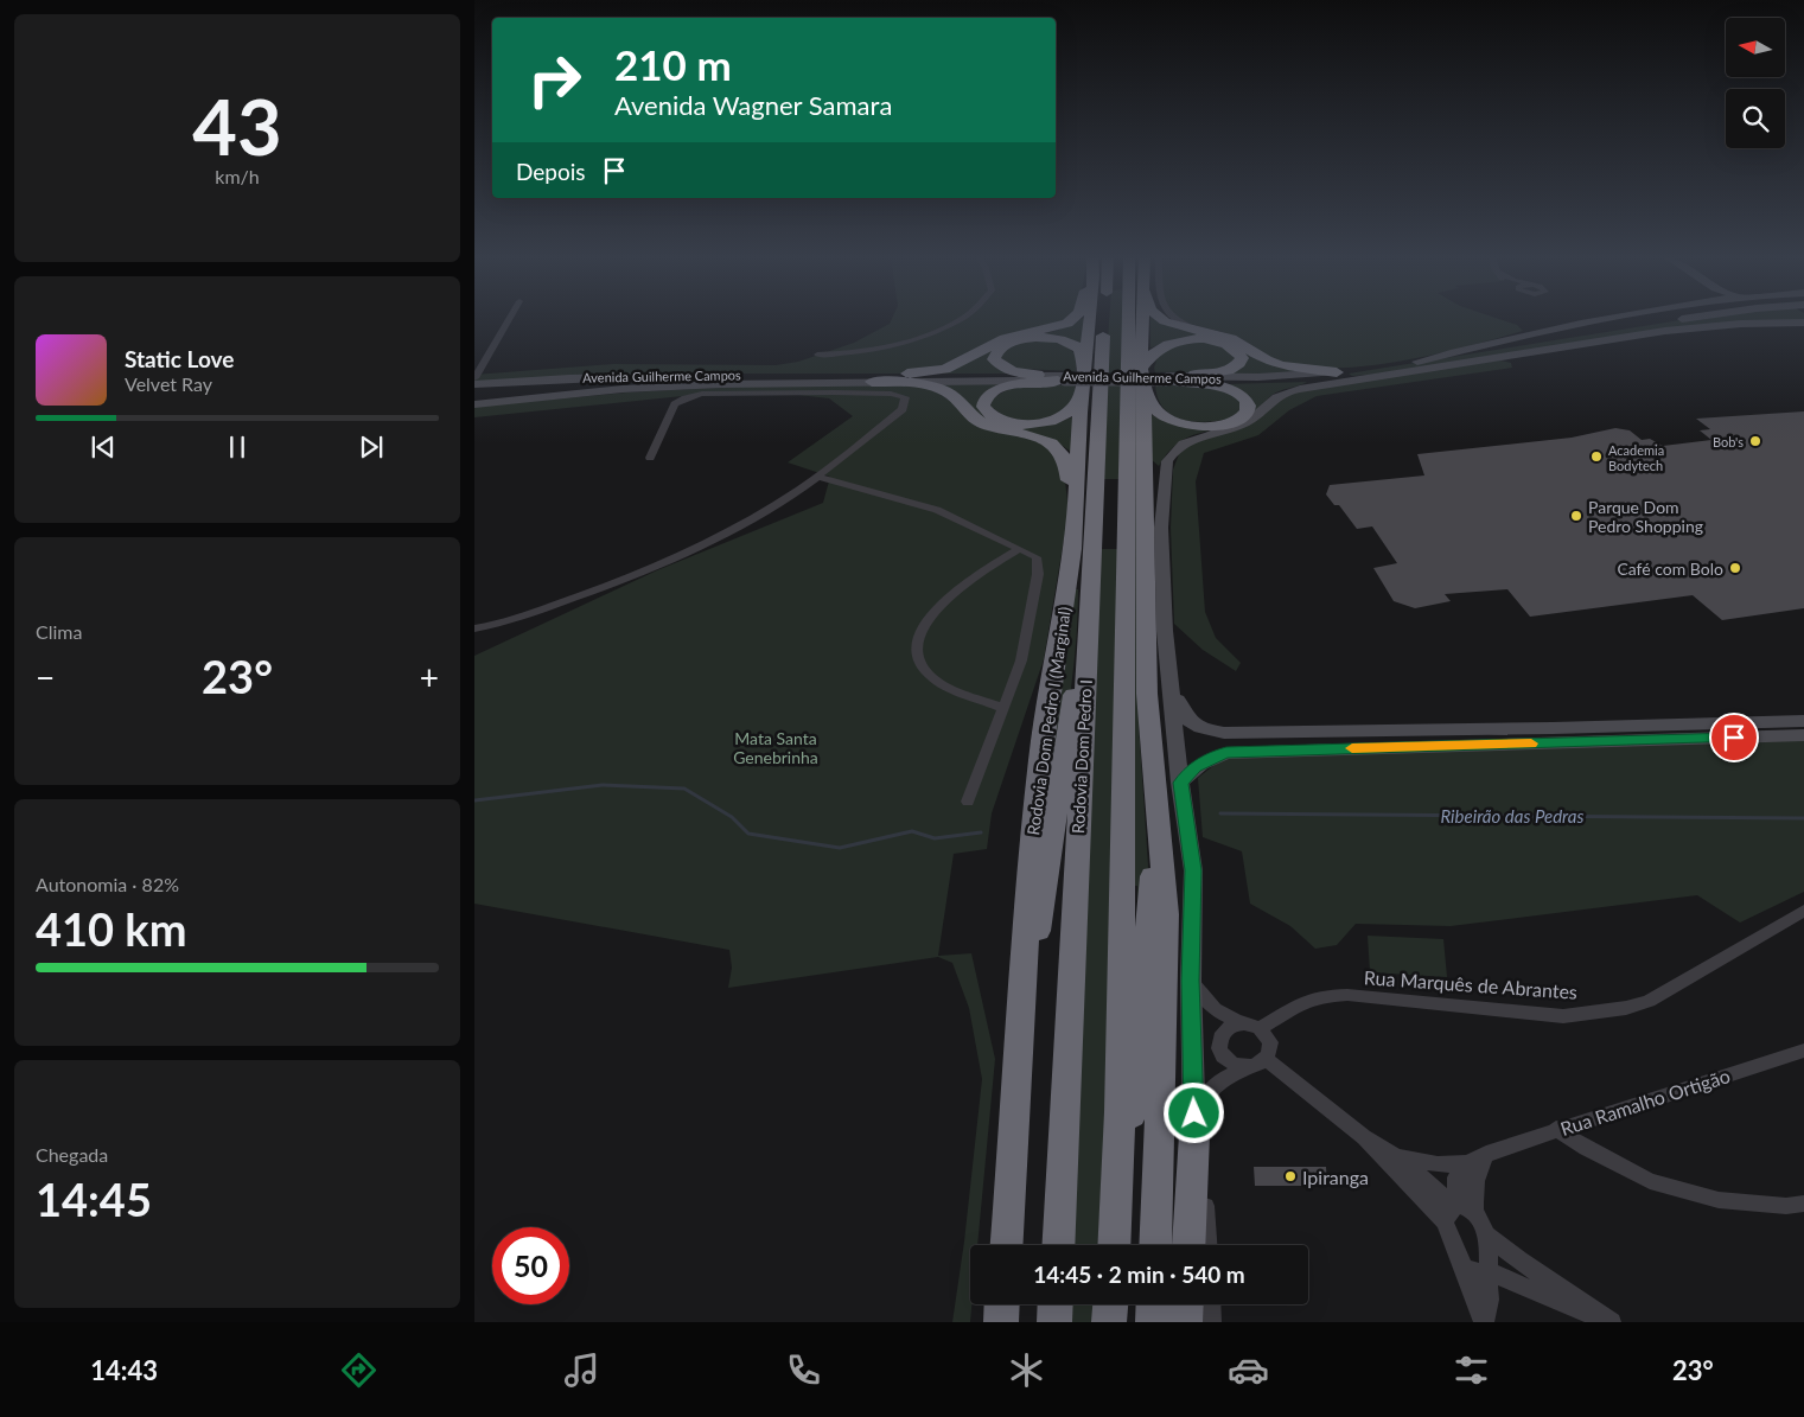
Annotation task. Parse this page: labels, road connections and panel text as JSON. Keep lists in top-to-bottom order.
{
  "streets": {
    "highway": ["Rodovia Dom Pedro I (Marginal)", "Rodovia Dom Pedro I"],
    "main road": ["Avenida Guilherme Campos"],
    "street": ["Rua Marquês de Abrantes", "Rua Ramalho Ortigão"]
  },
  "crossings": [
    ["Avenida Guilherme Campos", "Rodovia Dom Pedro I (Marginal)"]
  ],
  "water": ["Ribeirão das Pedras"],
  "parks": ["Mata Santa Genebrinha"],
  "places": [
    "Bob's",
    "Academia Bodytech",
    "Parque Dom Pedro Shopping",
    "Café com Bolo",
    "Ipiranga"
  ],
  "north": "left",
  "page": {
    "tile": [
      ["43", "km/h"],
      "Clima",
      ["Autonomia · 82%", "410 km"],
      ["Chegada", "14:45"]
    ],
    "turn": ["210 m", "Avenida Wagner Samara"],
    "then": "Depois",
    "song": ["Static Love", "Velvet Ray"],
    "heat": ["−", "23°", "+"],
    "limit": "50",
    "trip": "14:45 · 2 min · 540 m",
    "tabs": ["14:43", "23°"]
  }
}
